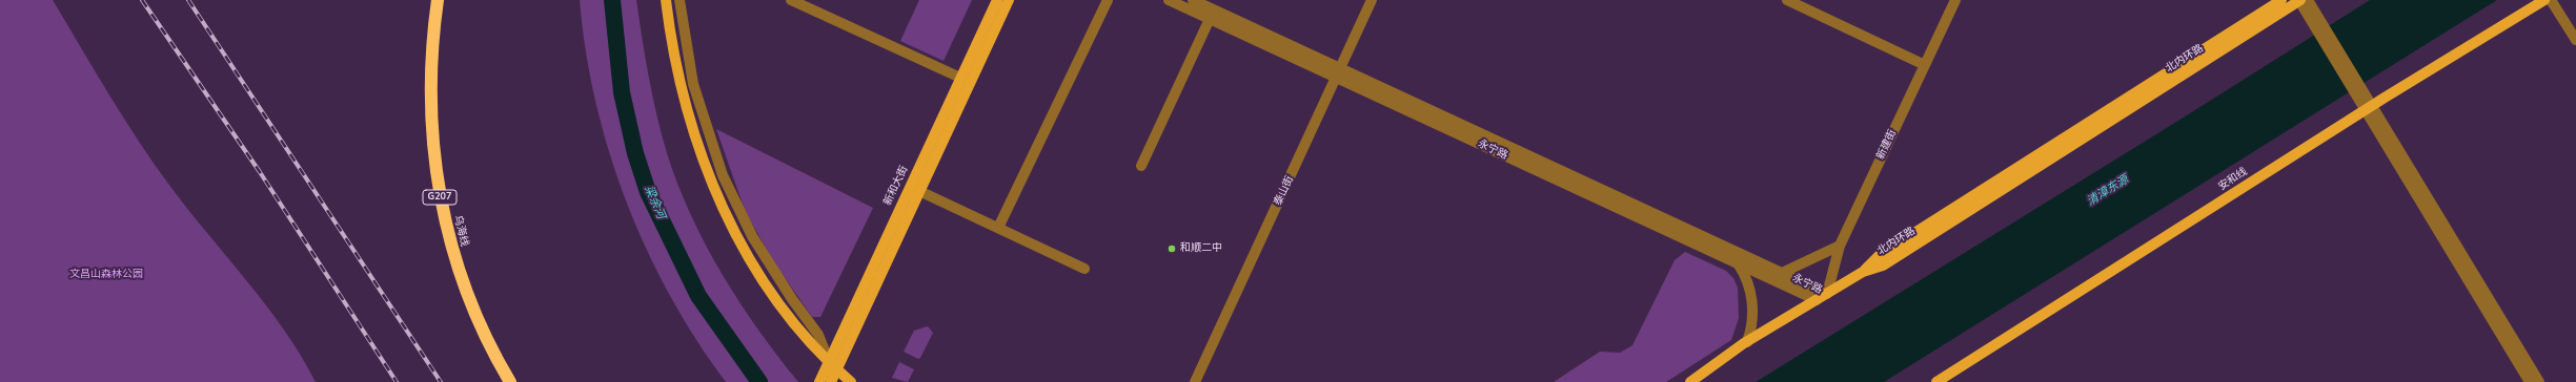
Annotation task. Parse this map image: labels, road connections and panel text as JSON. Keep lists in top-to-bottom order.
{
  "streets": {
    "highway": ["G207", "乌海线"],
    "main road": ["北内环路", "安和线", "新和大街"],
    "street": ["新建街", "永宁路", "泰山街"]
  },
  "crossings": [
    ["新建街", "永宁路"],
    ["永宁路", "泰山街"]
  ],
  "water": ["清漳东源", "梁余河"],
  "parks": ["文昌山森林公园"],
  "places": ["和顺二中"]
}
